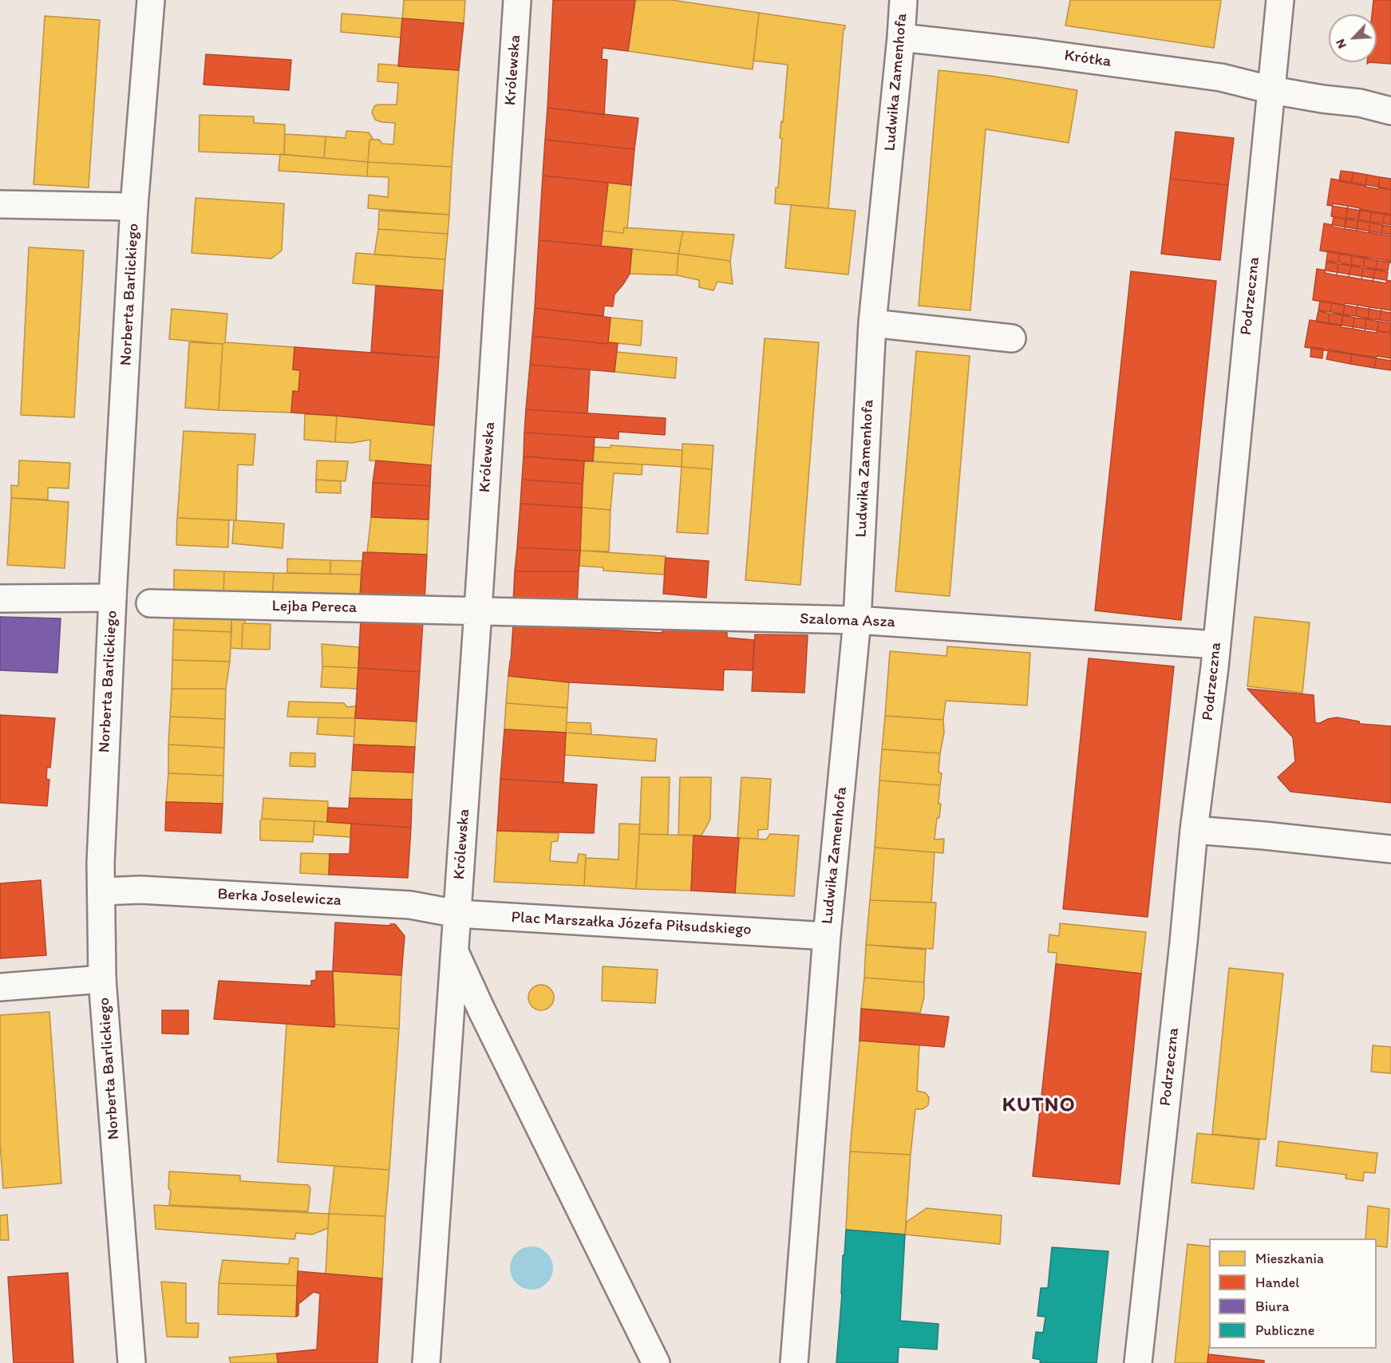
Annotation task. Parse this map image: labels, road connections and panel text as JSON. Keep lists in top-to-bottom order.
{
  "streets": {
    "street": [
      "Krótka",
      "Królewska",
      "Ludwika Zamenhofa",
      "Norberta Barlickiego",
      "Podrzeczna",
      "Lejba Pereca",
      "Szaloma Asza",
      "Berka Joselewicza",
      "Plac Marszałka Józefa Piłsudskiego"
    ]
  },
  "crossings": [
    ["Krótka", "Ludwika Zamenhofa"],
    ["Krótka", "Podrzeczna"],
    ["Królewska", "Lejba Pereca"],
    ["Królewska", "Szaloma Asza"],
    ["Królewska", "Berka Joselewicza"],
    ["Królewska", "Plac Marszałka Józefa Piłsudskiego"],
    ["Ludwika Zamenhofa", "Szaloma Asza"],
    ["Ludwika Zamenhofa", "Plac Marszałka Józefa Piłsudskiego"],
    ["Norberta Barlickiego", "Berka Joselewicza"],
    ["Podrzeczna", "Szaloma Asza"],
    ["Lejba Pereca", "Szaloma Asza"],
    ["Berka Joselewicza", "Plac Marszałka Józefa Piłsudskiego"]
  ],
  "districts": ["KUTNO"],
  "legend": [
    "Mieszkania",
    "Handel",
    "Biura",
    "Publiczne"
  ],
  "north": "bottom left"
}
